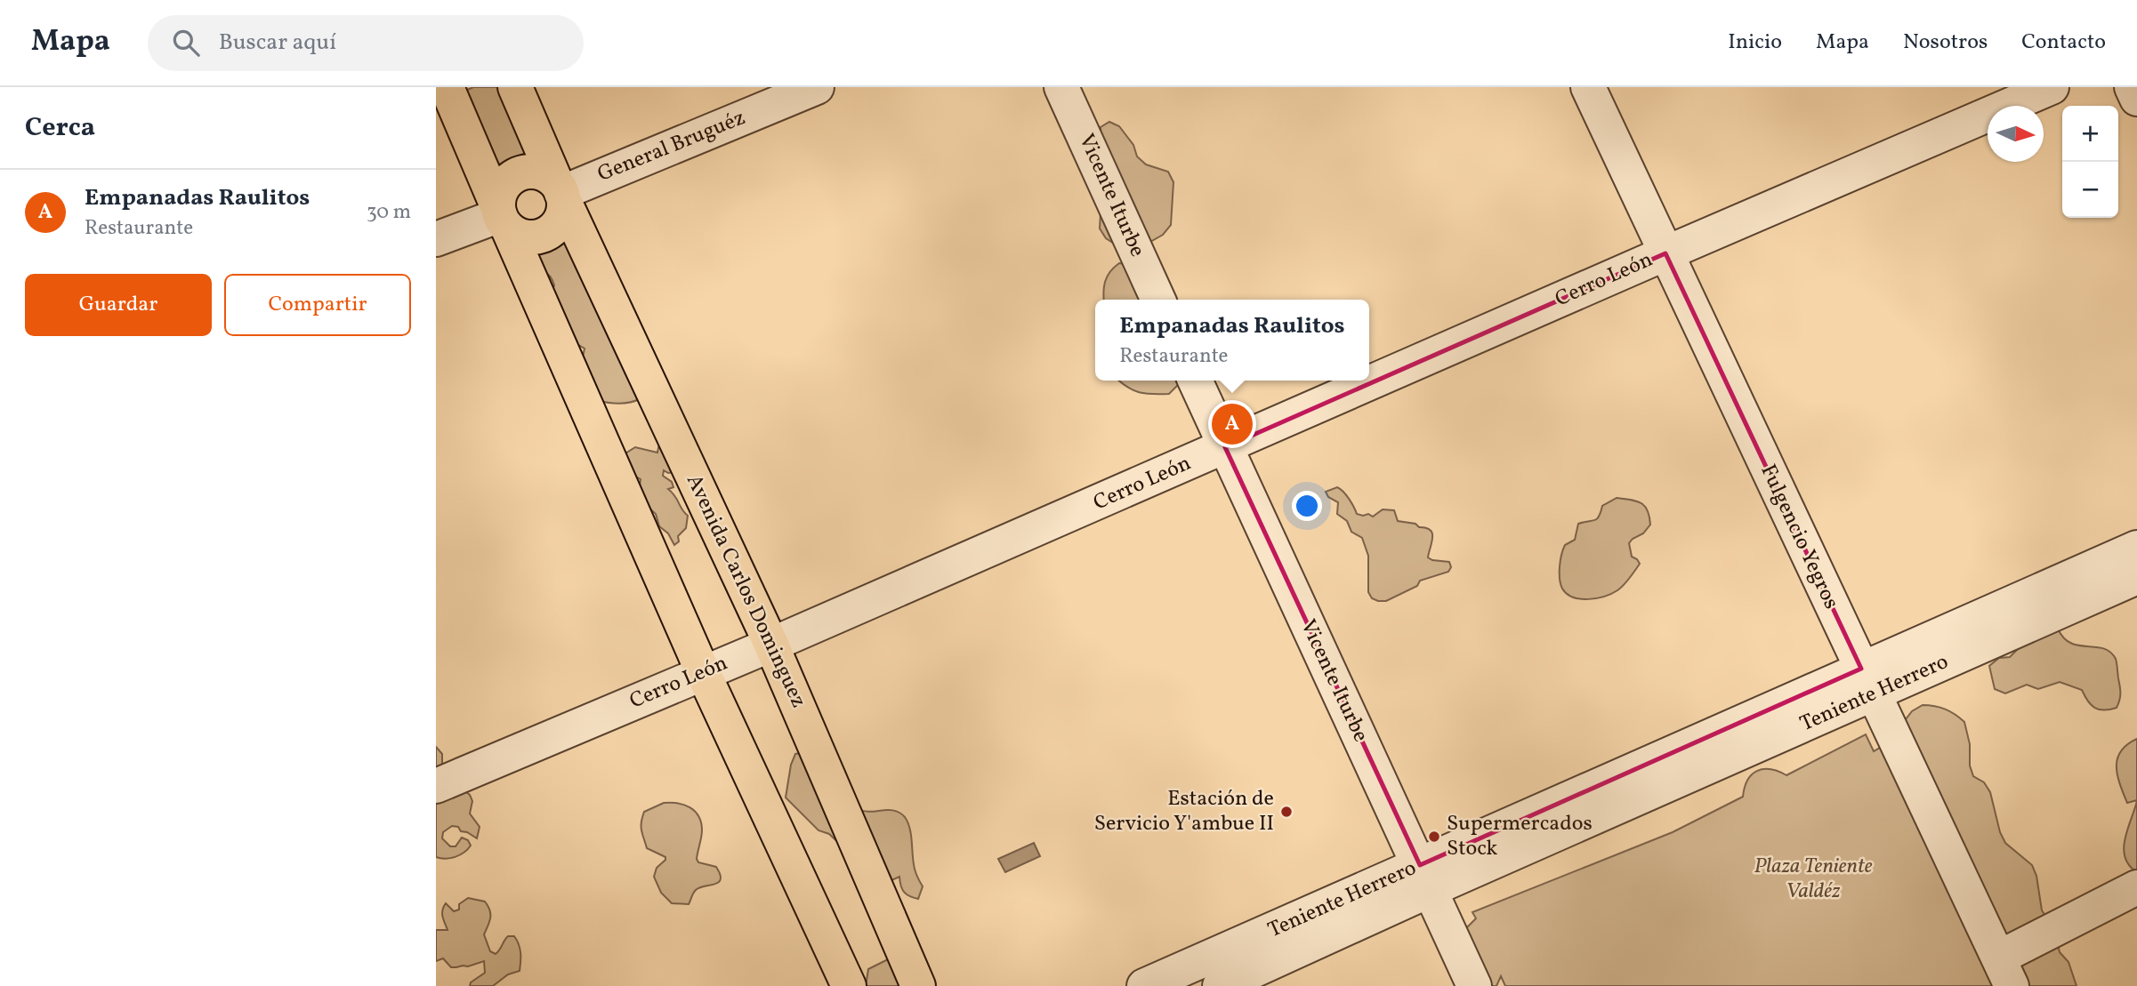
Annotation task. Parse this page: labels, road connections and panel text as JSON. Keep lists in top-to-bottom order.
{
  "streets": {
    "main road": ["Avenida Carlos Dominguez"],
    "street": [
      "General Bruguéz",
      "Vicente Iturbe",
      "Cerro León",
      "Fulgencio Yegros",
      "Teniente Herrero"
    ]
  },
  "crossings": [
    ["General Bruguéz", "Avenida Carlos Dominguez"],
    ["Vicente Iturbe", "Cerro León"],
    ["Vicente Iturbe", "Teniente Herrero"],
    ["Cerro León", "Fulgencio Yegros"],
    ["Cerro León", "Avenida Carlos Dominguez"],
    ["Fulgencio Yegros", "Teniente Herrero"]
  ],
  "parks": ["Plaza Teniente Valdéz"],
  "places": ["Estación de Servicio Y'ambue II", "Supermercados Stock"],
  "north": "right",
  "page": {
    "header": "Mapa",
    "search": "Buscar aquí",
    "nav": [
      "Inicio",
      "Mapa",
      "Nosotros",
      "Contacto"
    ],
    "heading": "Cerca",
    "map_buttons": ["+", "−"],
    "list": [
      {
        "mark": "A",
        "name": "Empanadas Raulitos",
        "note": "Restaurante",
        "value": "30 m"
      }
    ],
    "buttons": ["Guardar", "Compartir"],
    "popup": ["Empanadas Raulitos", "Restaurante"],
    "pins": "A"
  }
}
